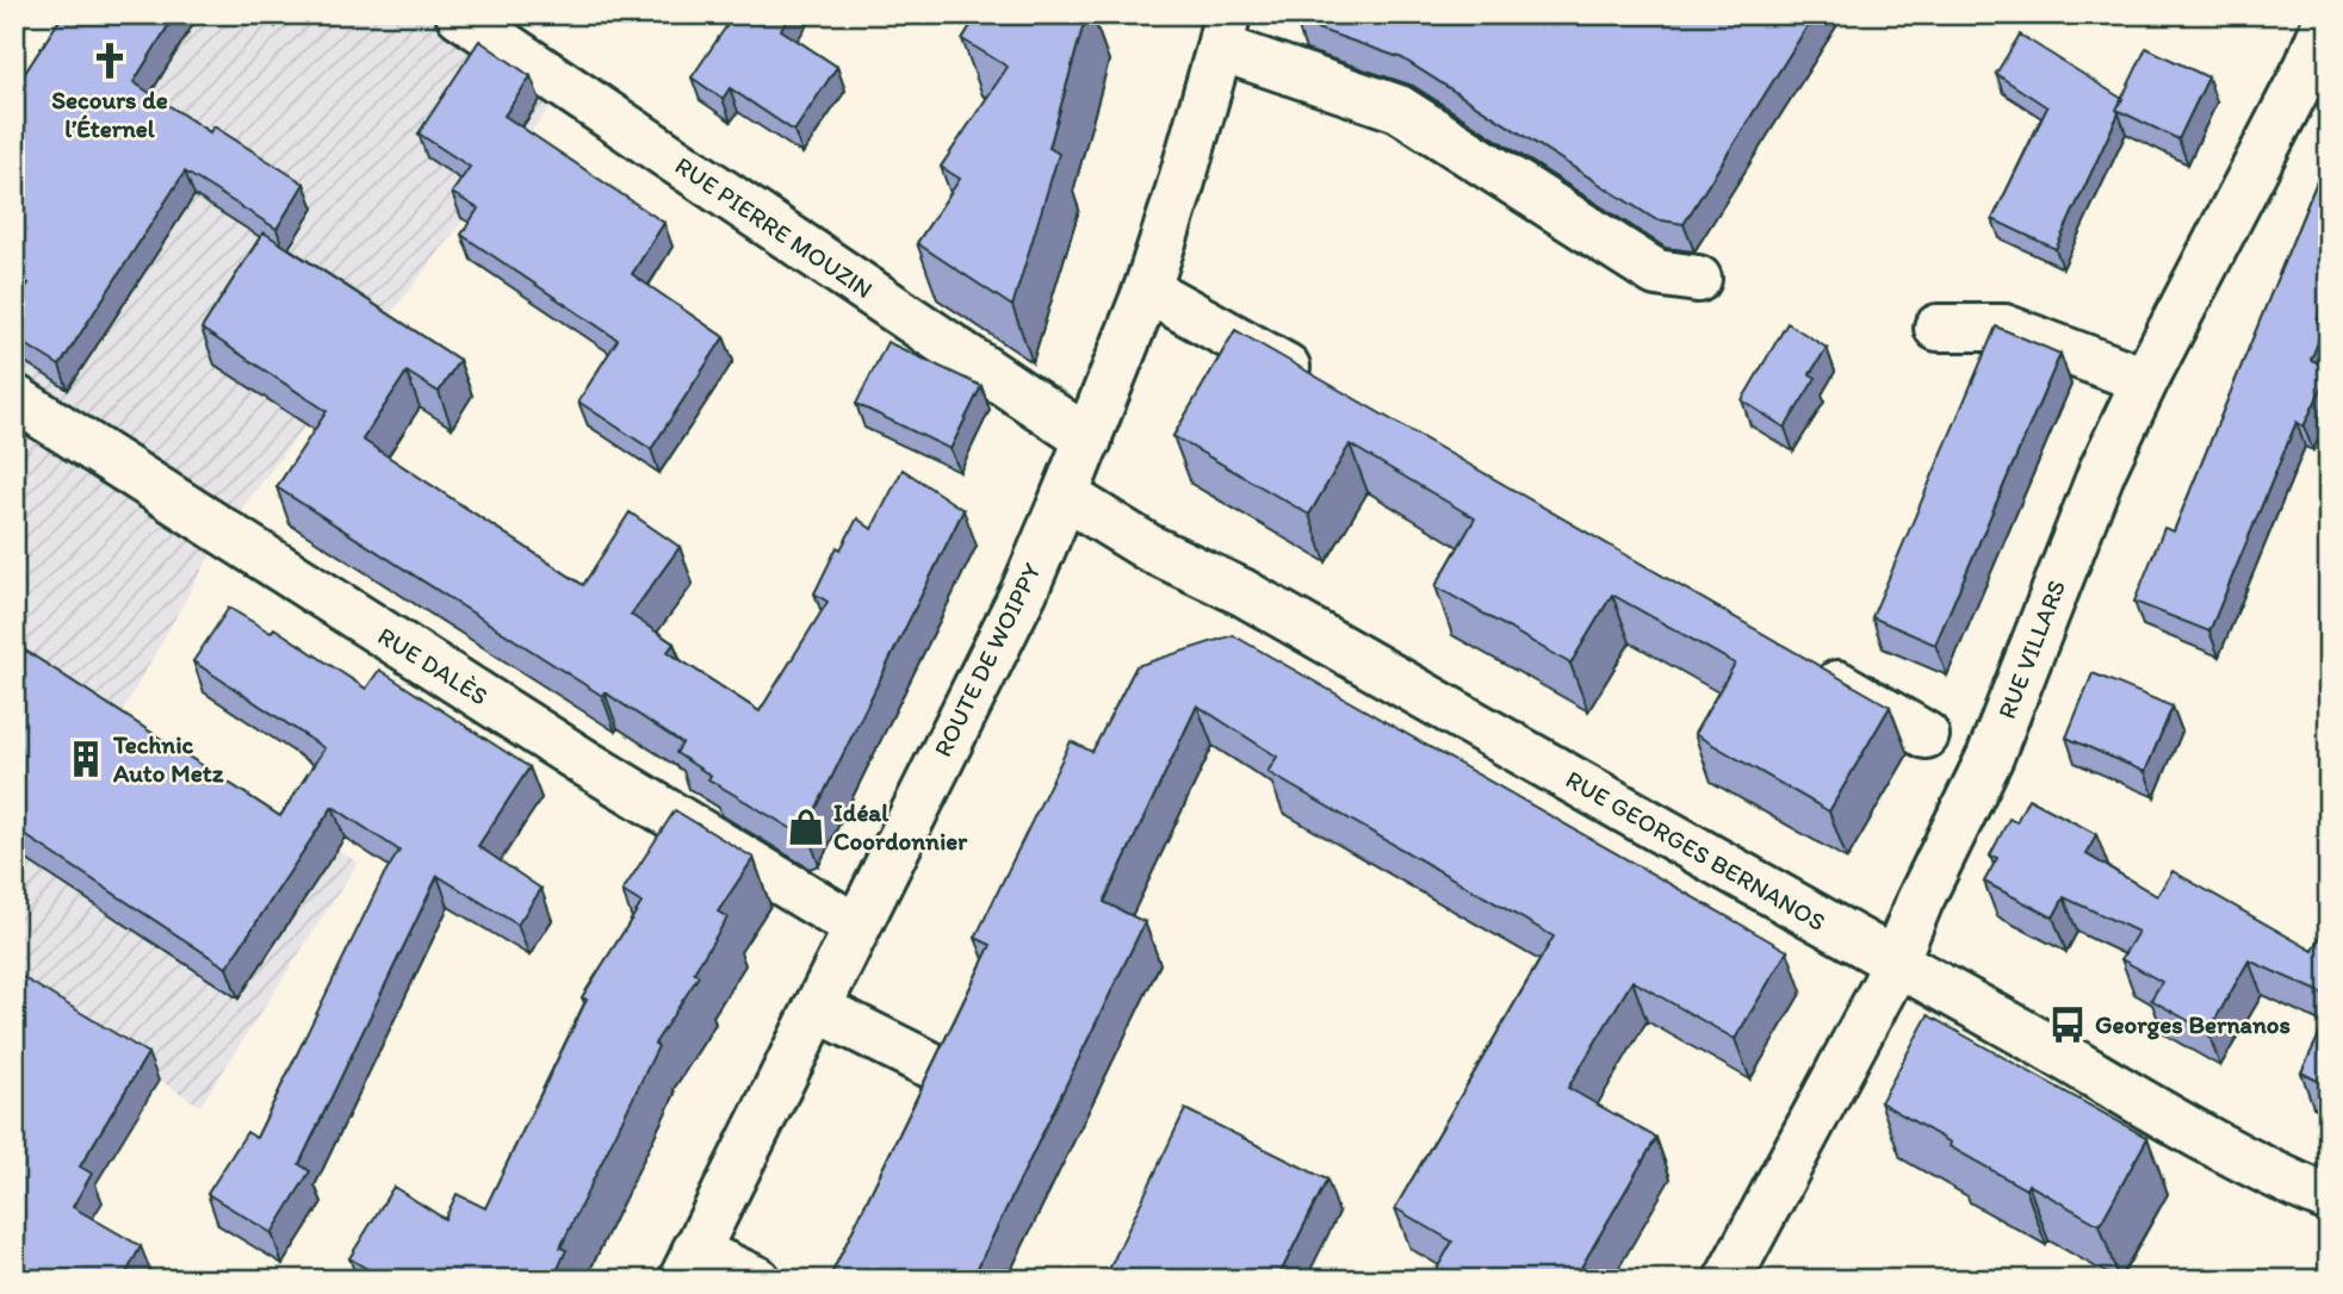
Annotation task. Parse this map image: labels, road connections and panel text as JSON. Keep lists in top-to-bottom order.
{
  "streets": {
    "street": [
      "RUE PIERRE MOUZIN",
      "RUE VILLARS",
      "ROUTE DE WOIPPY",
      "RUE DALÈS",
      "RUE GEORGES BERNANOS"
    ]
  },
  "crossings": [
    ["RUE PIERRE MOUZIN", "ROUTE DE WOIPPY"],
    ["RUE VILLARS", "RUE GEORGES BERNANOS"],
    ["ROUTE DE WOIPPY", "RUE DALÈS"],
    ["ROUTE DE WOIPPY", "RUE GEORGES BERNANOS"]
  ],
  "places": {
    "church": ["Secours de l’Éternel"],
    "building": ["Technic Auto Metz"],
    "shop": ["Idéal Coordonnier"],
    "bus stop": ["Georges Bernanos"]
  }
}
